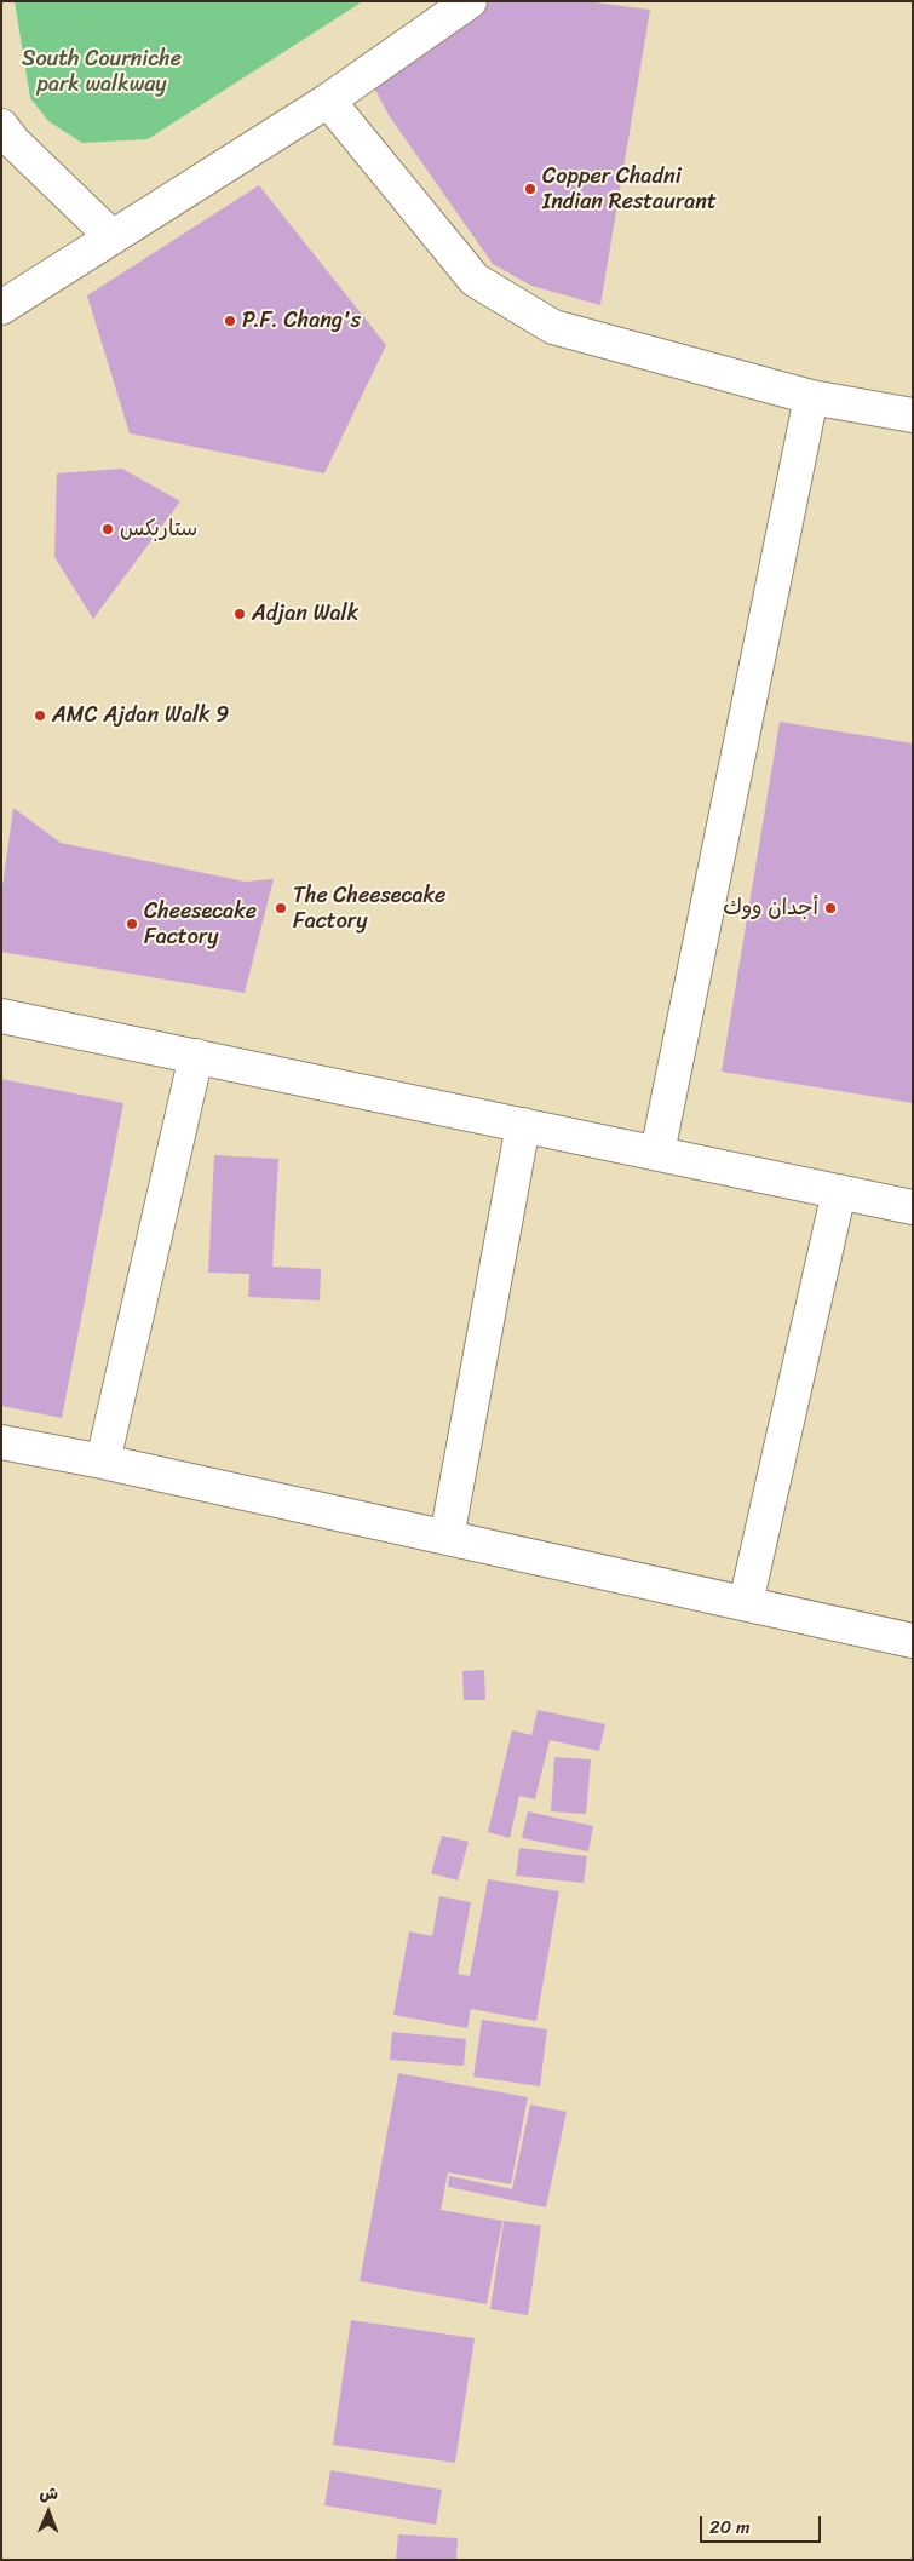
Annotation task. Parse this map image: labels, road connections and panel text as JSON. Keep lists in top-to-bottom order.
{
  "parks": ["South Courniche park walkway"],
  "places": [
    "Copper Chadni Indian Restaurant",
    "P.F. Chang's",
    "ستاربكس",
    "Adjan Walk",
    "AMC Ajdan Walk 9",
    "The Cheesecake Factory",
    "أجدان ووك",
    "Cheesecake Factory"
  ],
  "scale_bar": "20 m",
  "north": "top"
}
